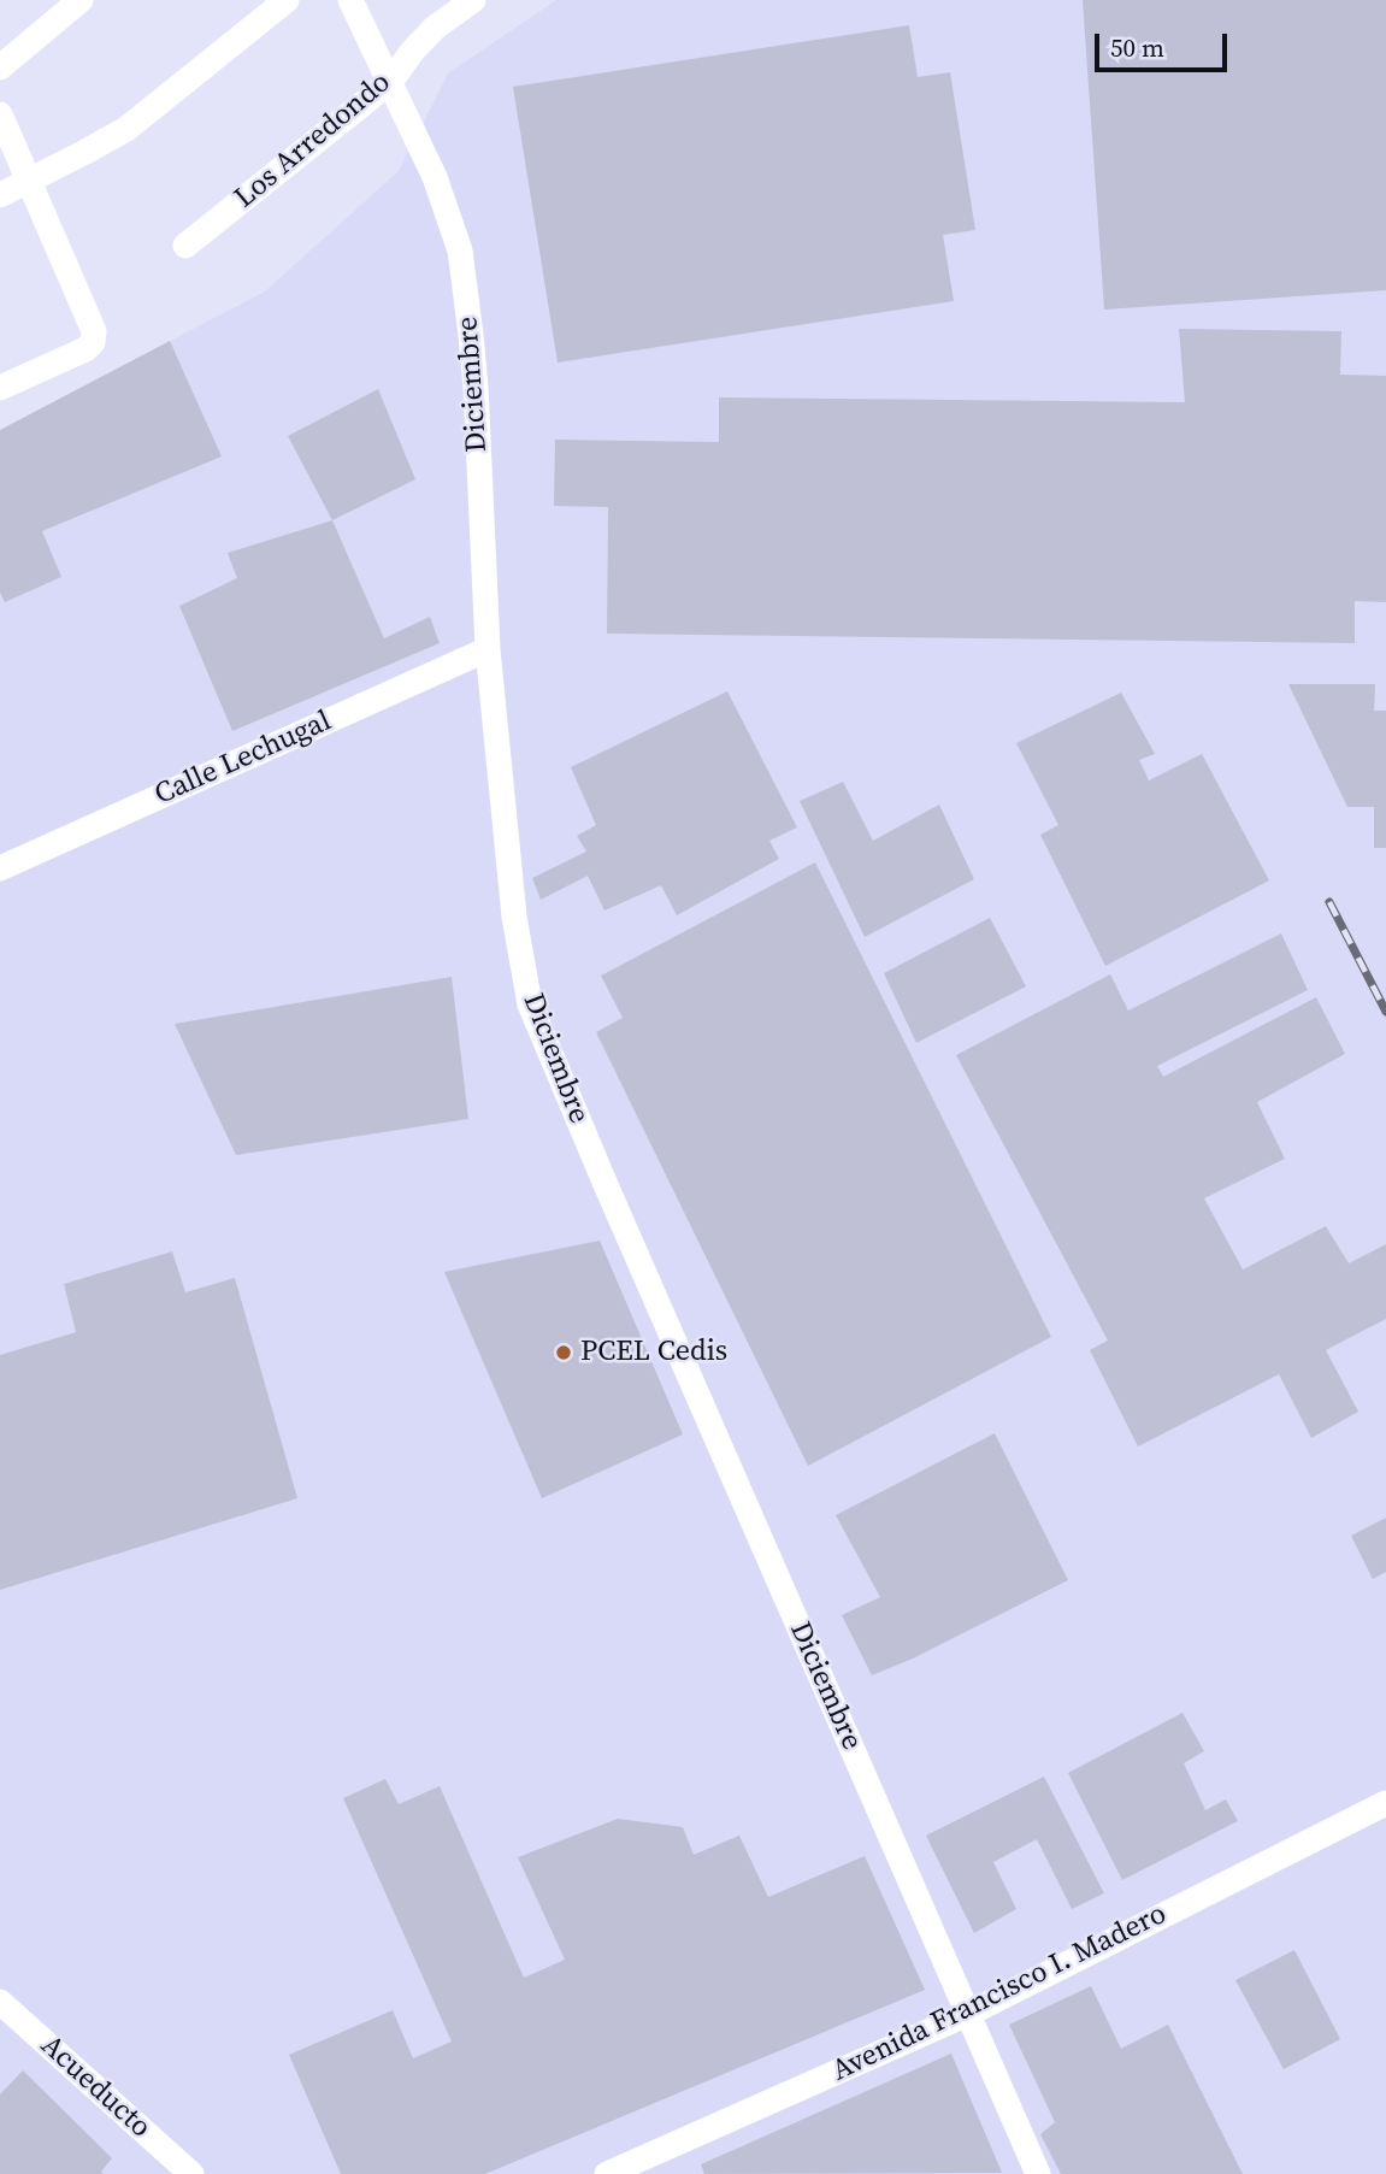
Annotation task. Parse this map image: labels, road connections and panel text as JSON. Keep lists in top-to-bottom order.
{
  "streets": {
    "street": [
      "Los Arredondo",
      "Diciembre",
      "Calle Lechugal",
      "Avenida Francisco I. Madero",
      "Acueducto"
    ]
  },
  "crossings": [
    ["Los Arredondo", "Diciembre"],
    ["Diciembre", "Calle Lechugal"],
    ["Diciembre", "Avenida Francisco I. Madero"]
  ],
  "places": ["PCEL Cedis"],
  "scale_bar": "50 m"
}
